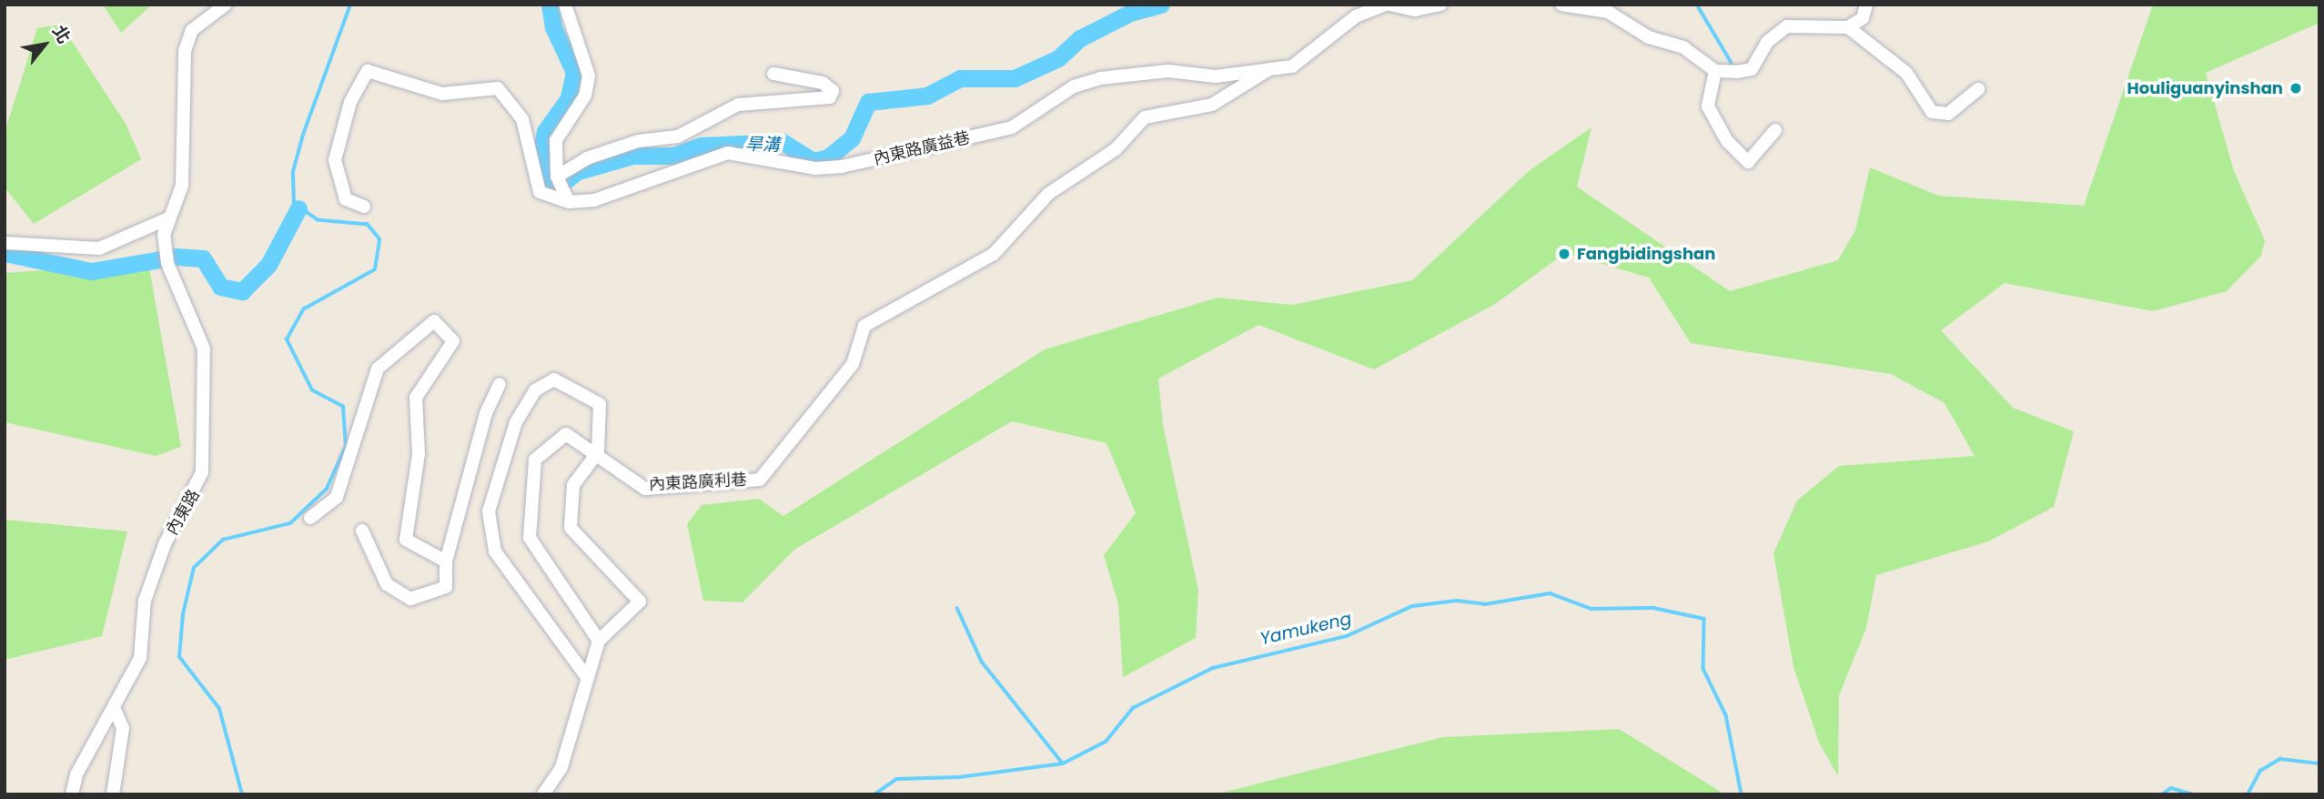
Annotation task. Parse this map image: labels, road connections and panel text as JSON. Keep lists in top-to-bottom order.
{
  "streets": {
    "street": ["內東路廣益巷", "內東路廣利巷", "內東路"]
  },
  "crossings": [
    ["內東路廣益巷", "內東路廣利巷"]
  ],
  "water": ["旱溝", "Yamukeng"],
  "places": ["Houliguanyinshan", "Fangbidingshan"],
  "north": "top right"
}
